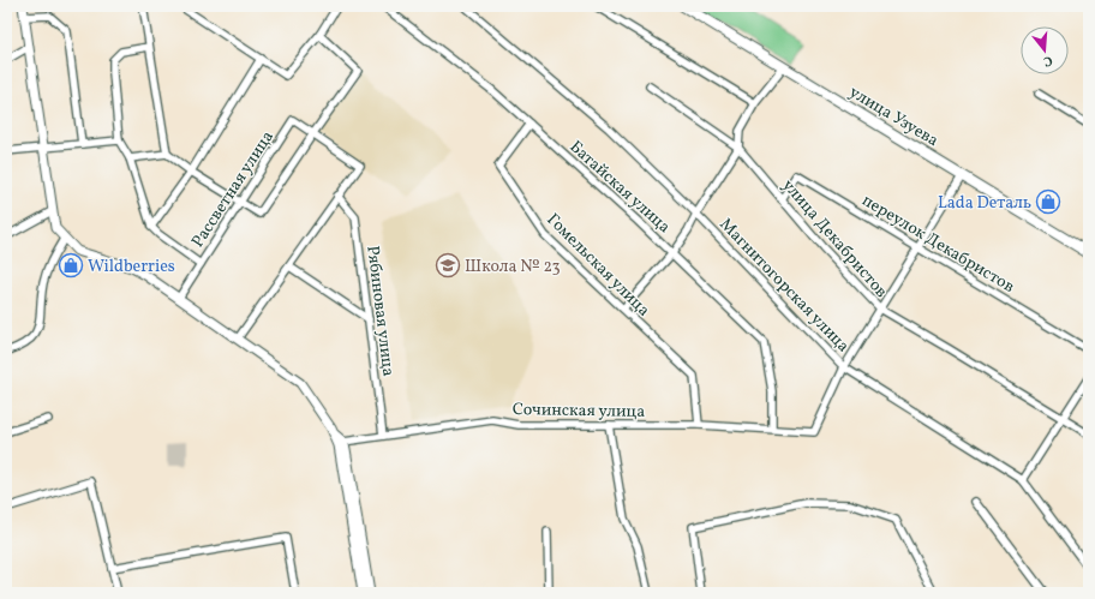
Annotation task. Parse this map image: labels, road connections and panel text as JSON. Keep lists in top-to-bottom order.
{
  "streets": {
    "main road": ["улица Узуева"],
    "street": [
      "Батайская улица",
      "Рассветная улица",
      "улица Декабристов",
      "переулок Декабристов",
      "Гомельская улица",
      "Магнитогорская улица",
      "Рябиновая улица",
      "Сочинская улица"
    ]
  },
  "crossings": [
    ["Батайская улица", "Гомельская улица"],
    ["Батайская улица", "Сочинская улица"],
    ["улица Декабристов", "переулок Декабристов"],
    ["Гомельская улица", "Сочинская улица"],
    ["Магнитогорская улица", "Сочинская улица"],
    ["Рябиновая улица", "Сочинская улица"]
  ],
  "places": {
    "shop": ["Lada Dеталь", "Wildberries"],
    "school or university": ["Школа № 23"]
  },
  "north": "bottom"
}
